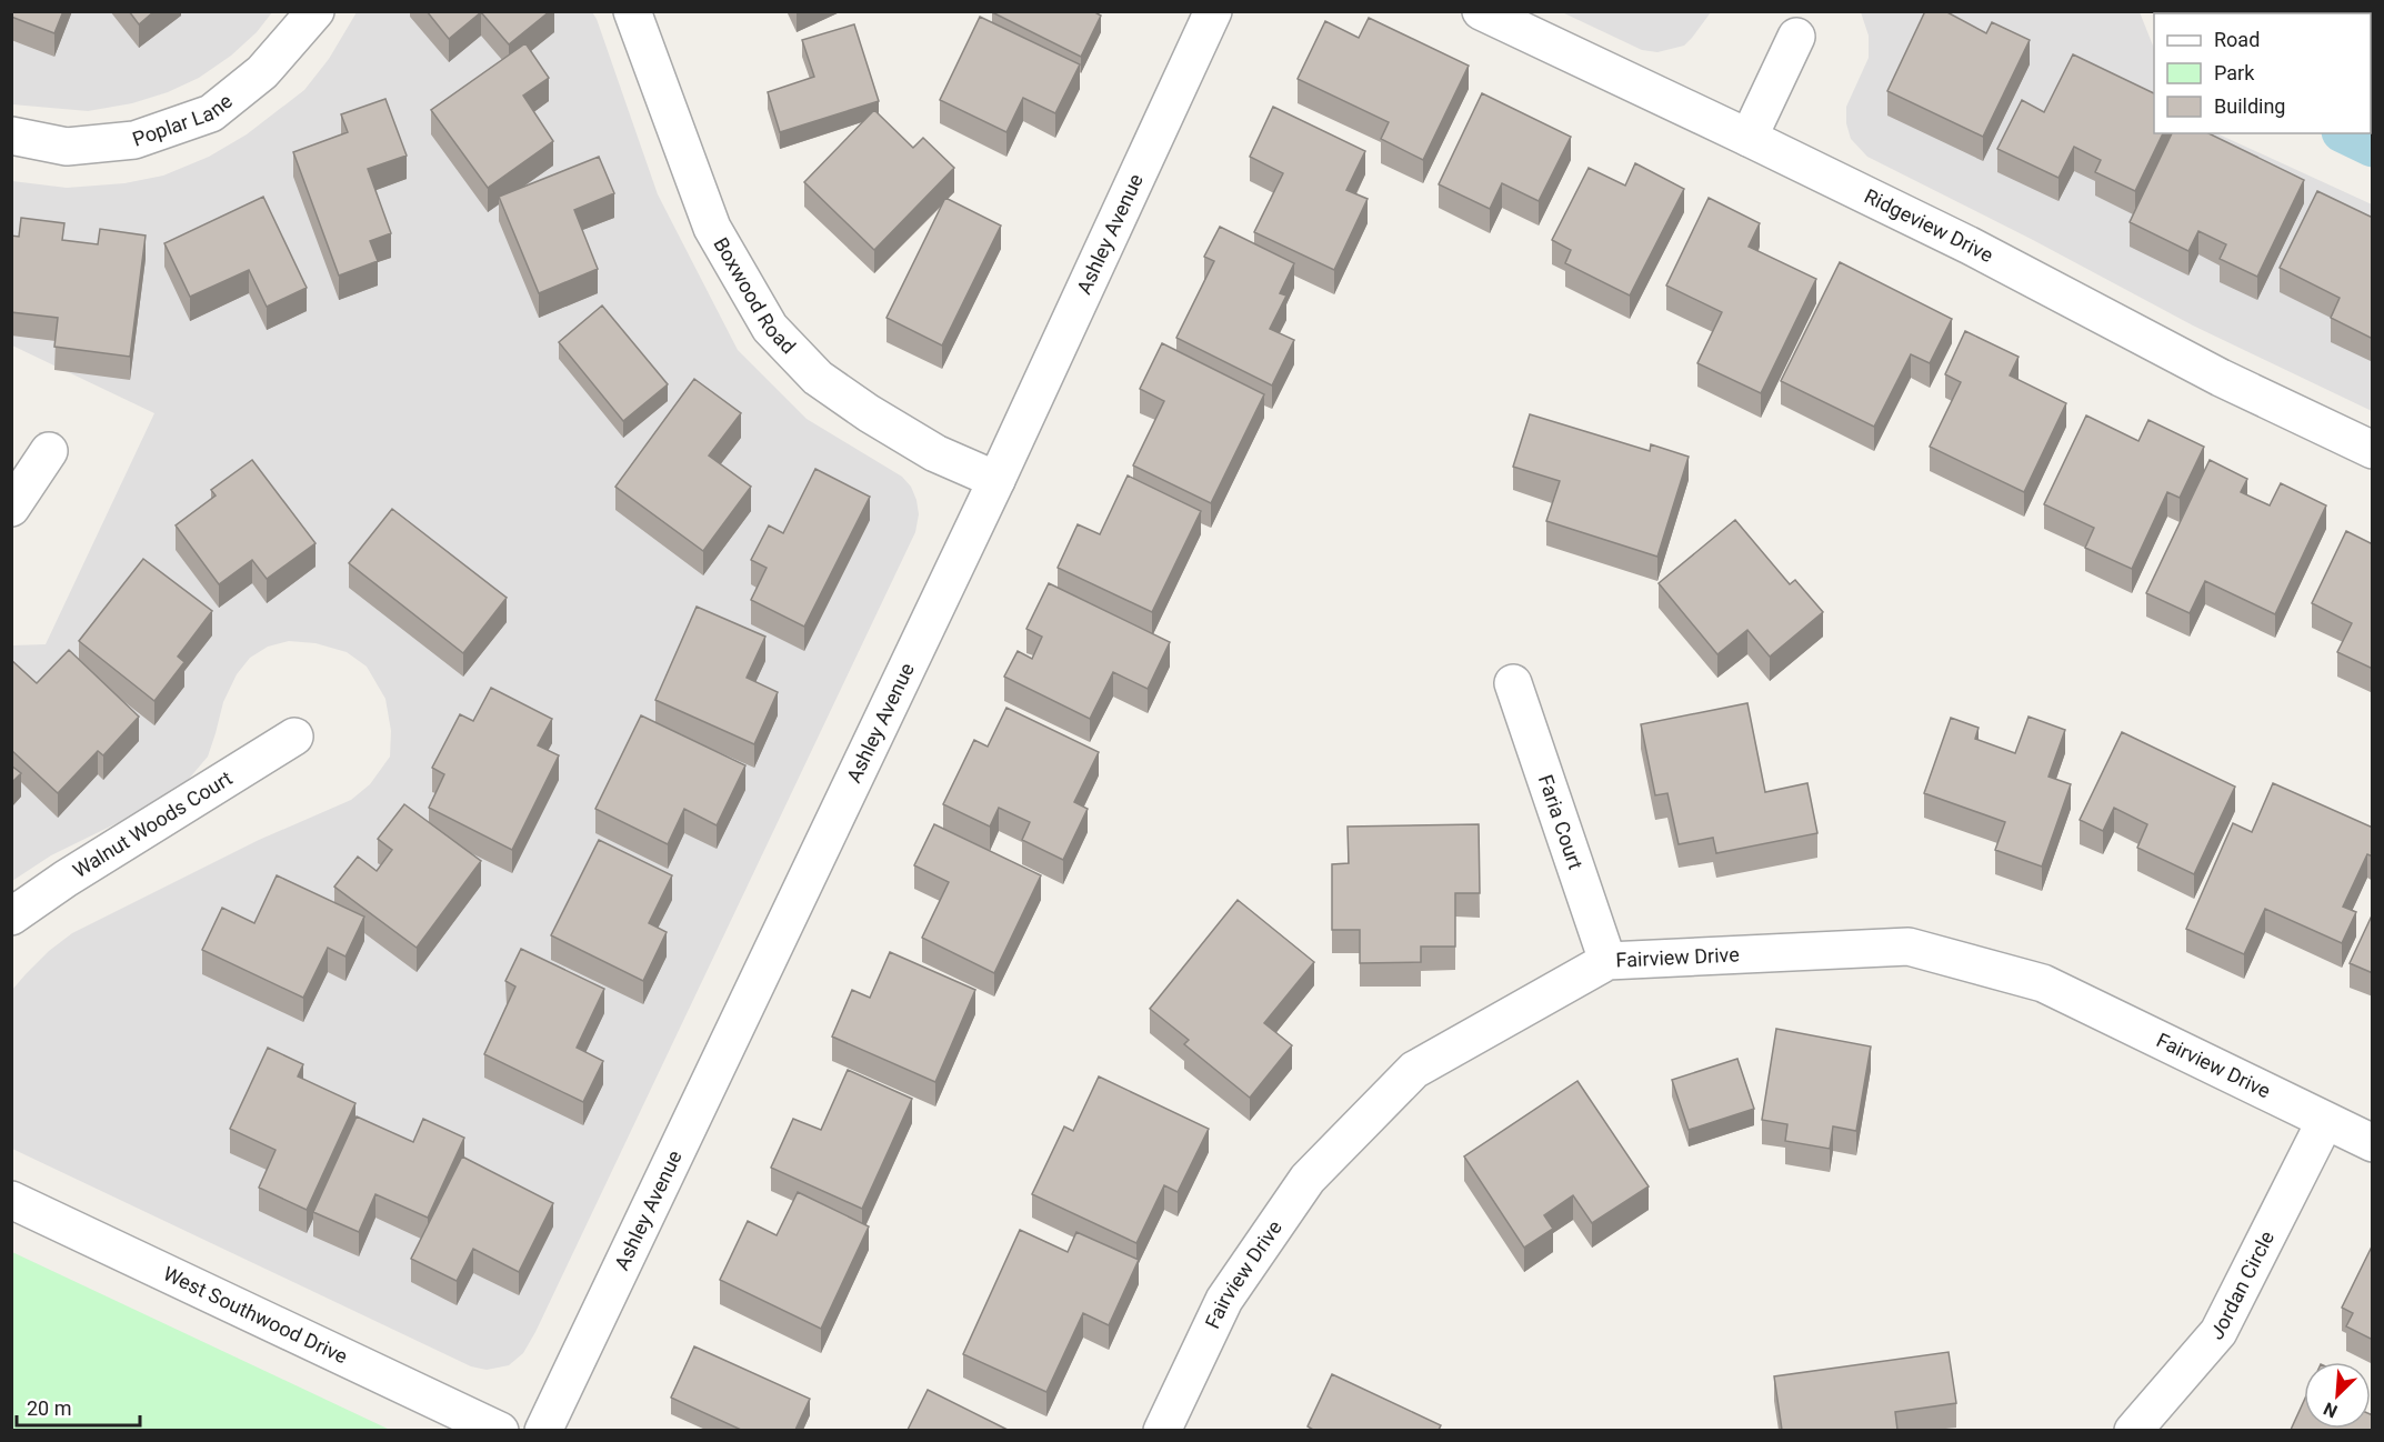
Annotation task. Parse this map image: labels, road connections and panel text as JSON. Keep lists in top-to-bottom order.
{
  "streets": {
    "street": [
      "Poplar Lane",
      "Ridgeview Drive",
      "Ashley Avenue",
      "Boxwood Road",
      "Faria Court",
      "Walnut Woods Court",
      "Fairview Drive",
      "Jordan Circle",
      "West Southwood Drive"
    ]
  },
  "crossings": [
    ["Ashley Avenue", "Boxwood Road"],
    ["Faria Court", "Fairview Drive"],
    ["Fairview Drive", "Jordan Circle"]
  ],
  "legend": ["Road", "Park", "Building"],
  "scale_bar": "20 m",
  "north": "bottom left"
}
